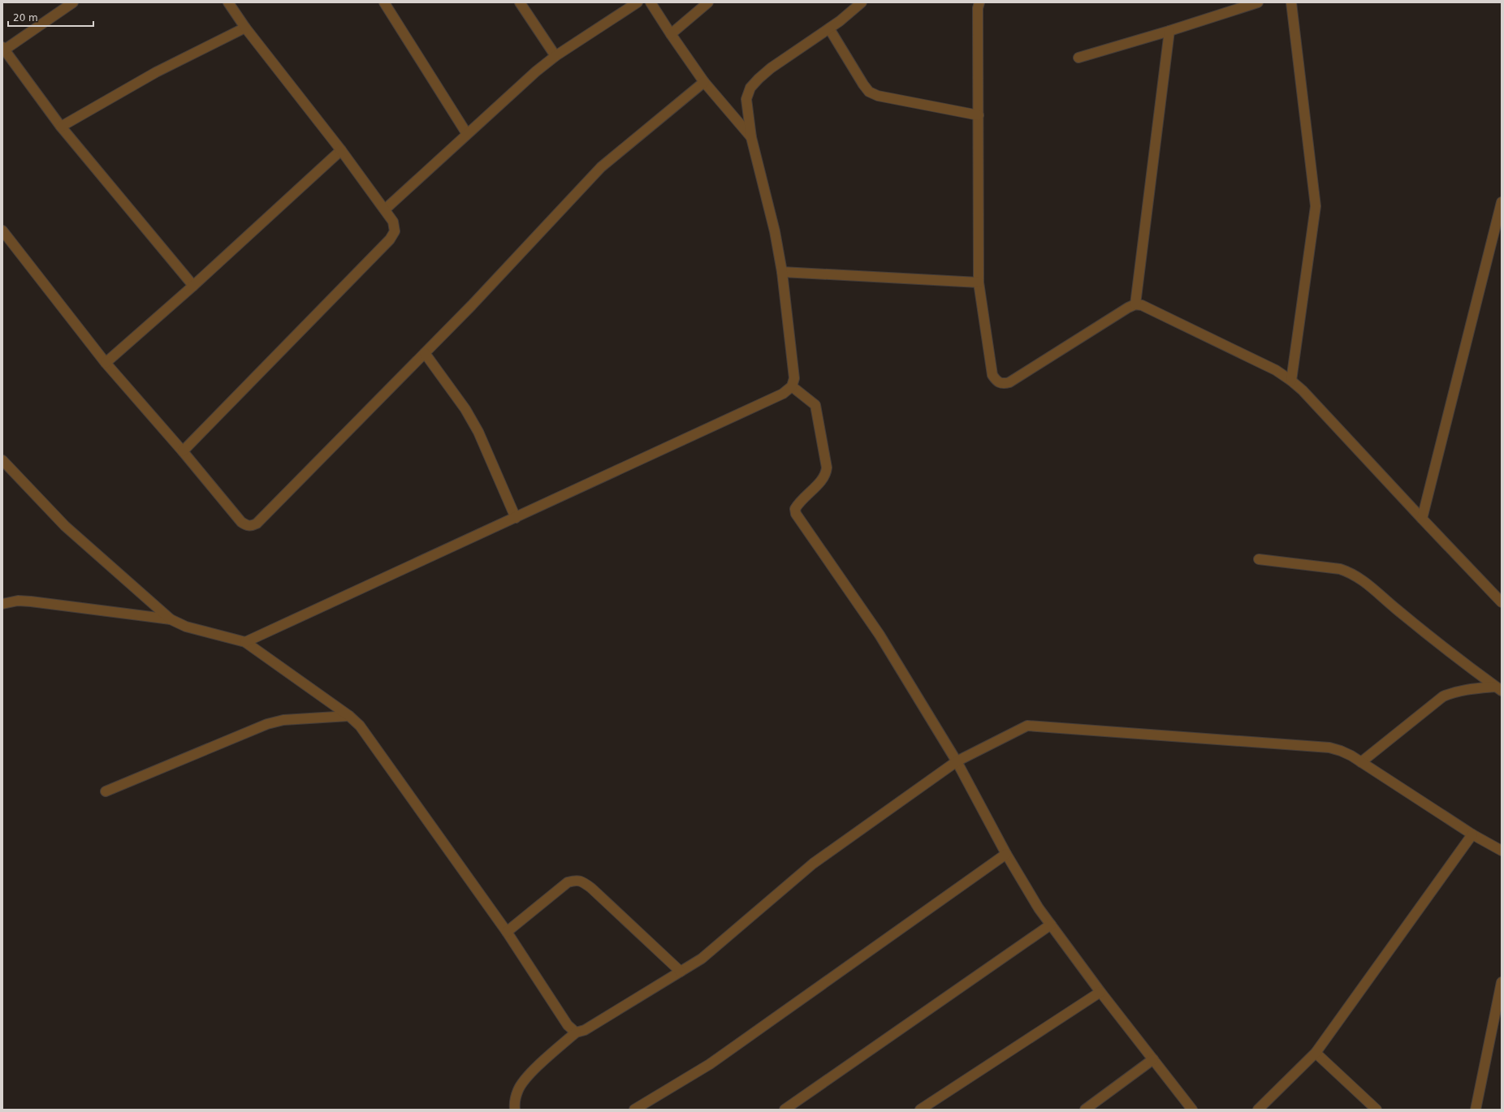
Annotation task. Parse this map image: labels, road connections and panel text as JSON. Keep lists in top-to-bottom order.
{
  "scale_bar": "20 m"
}
